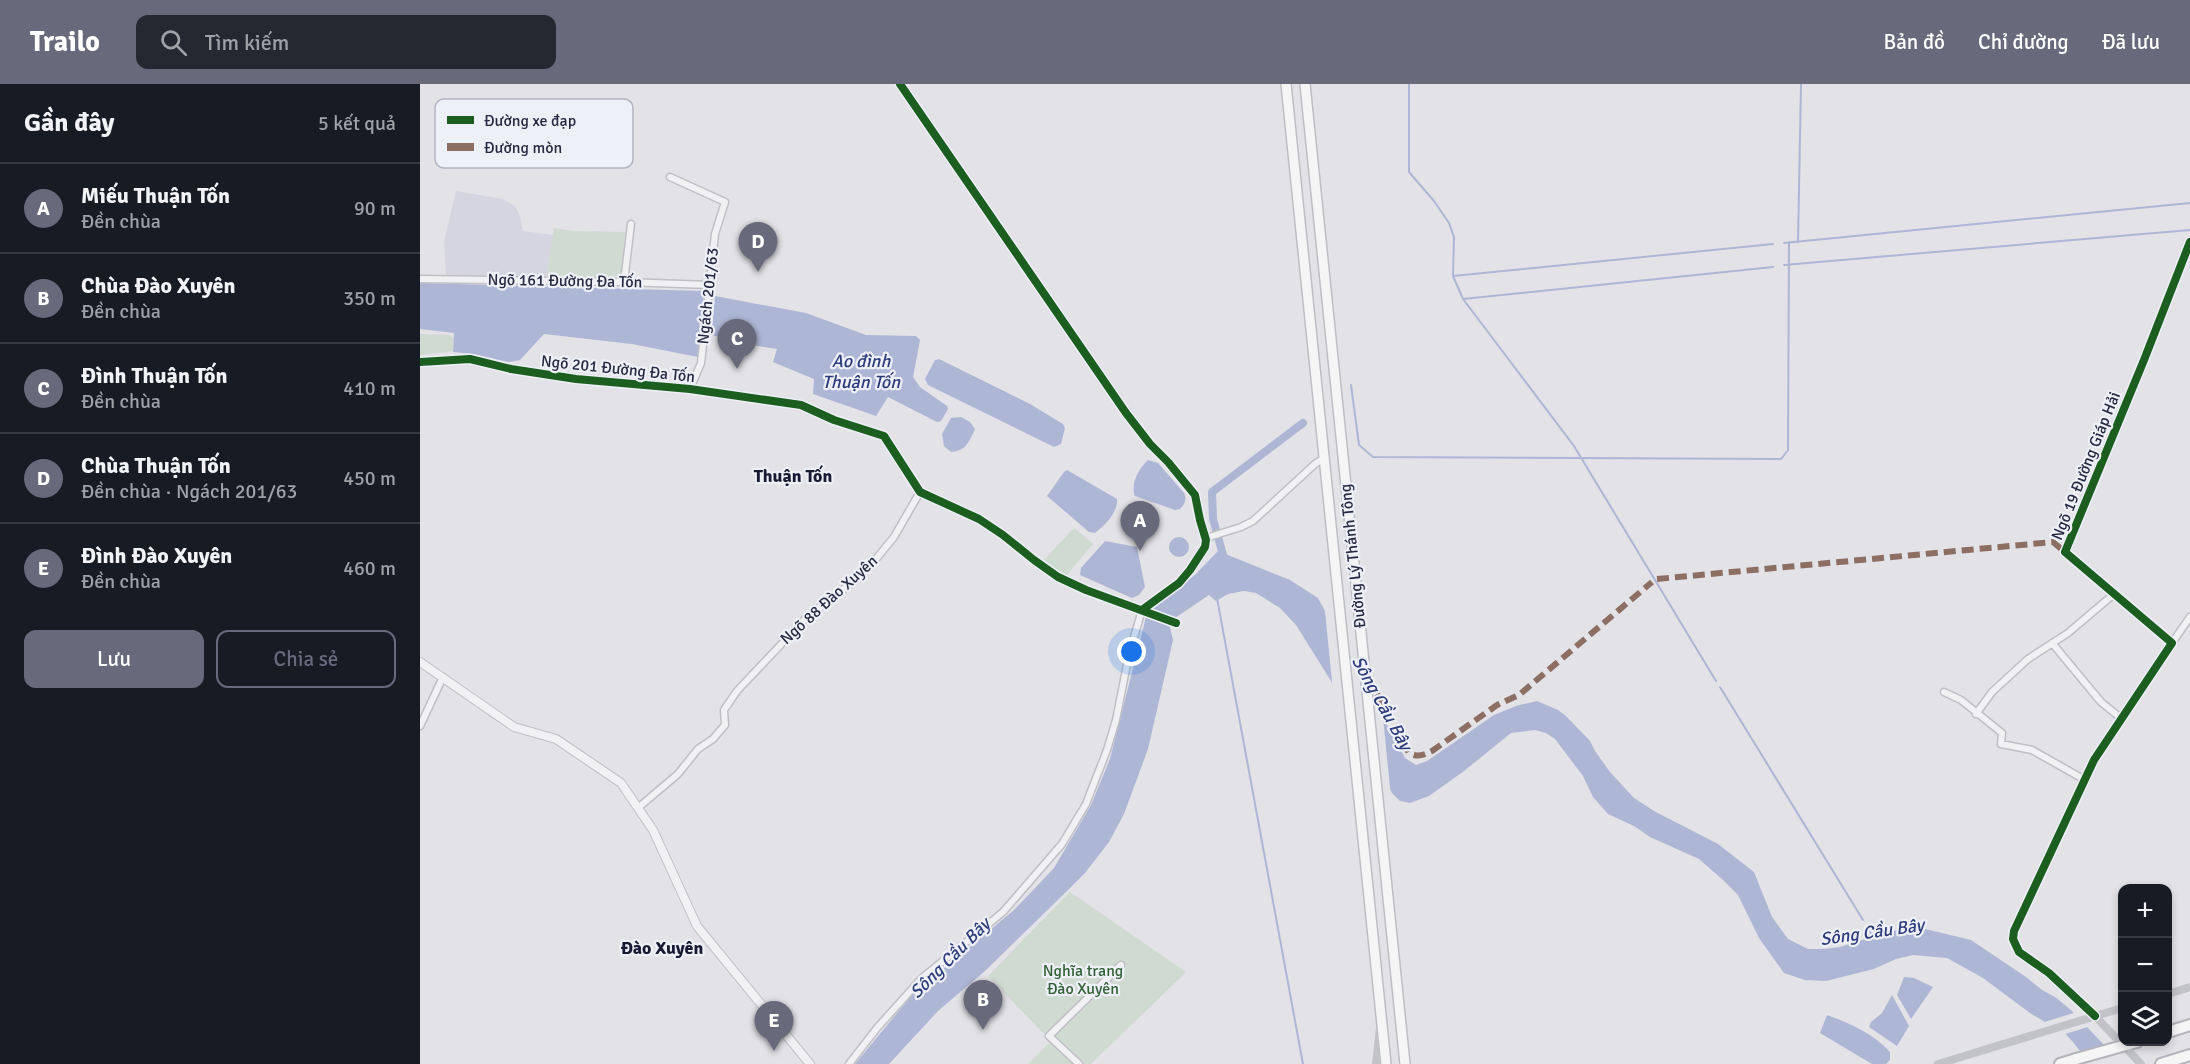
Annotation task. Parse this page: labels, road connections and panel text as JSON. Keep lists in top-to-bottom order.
{
  "streets": {
    "main road": ["Đường Lý Thánh Tông"],
    "street": [
      "Ngõ 161 Đường Đa Tốn",
      "Ngách 201/63",
      "Ngõ 201 Đường Đa Tốn",
      "Ngõ 19 Đường Giáp Hải",
      "Ngõ 88 Đào Xuyên"
    ]
  },
  "crossings": [
    ["Ngõ 161 Đường Đa Tốn", "Ngách 201/63"],
    ["Ngách 201/63", "Ngõ 201 Đường Đa Tốn"],
    ["Ngõ 201 Đường Đa Tốn", "Ngõ 88 Đào Xuyên"]
  ],
  "districts": ["Thuận Tốn", "Đào Xuyên"],
  "water": ["Ao đình Thuận Tốn", "Sông Cầu Bây"],
  "parks": ["Nghĩa trang Đào Xuyên"],
  "legend": ["Đường xe đạp", "Đường mòn"],
  "page": {
    "header": "Trailo",
    "search": "Tìm kiếm",
    "nav": ["Bản đồ", "Chỉ đường", "Đã lưu"],
    "heading": ["Gần đây", "5 kết quả"],
    "list": [
      {
        "mark": "A",
        "name": "Miếu Thuận Tốn",
        "note": "Đền chùa",
        "value": "90 m"
      },
      {
        "mark": "B",
        "name": "Chùa Đào Xuyên",
        "note": "Đền chùa",
        "value": "350 m"
      },
      {
        "mark": "C",
        "name": "Đình Thuận Tốn",
        "note": "Đền chùa",
        "value": "410 m"
      },
      {
        "mark": "D",
        "name": "Chùa Thuận Tốn",
        "note": "Đền chùa · Ngách 201/63",
        "value": "450 m"
      },
      {
        "mark": "E",
        "name": "Đình Đào Xuyên",
        "note": "Đền chùa",
        "value": "460 m"
      }
    ],
    "pins": [
      "D",
      "C",
      "A",
      "B",
      "E"
    ],
    "buttons": ["Lưu", "Chia sẻ"],
    "map_buttons": ["+", "−"]
  }
}
